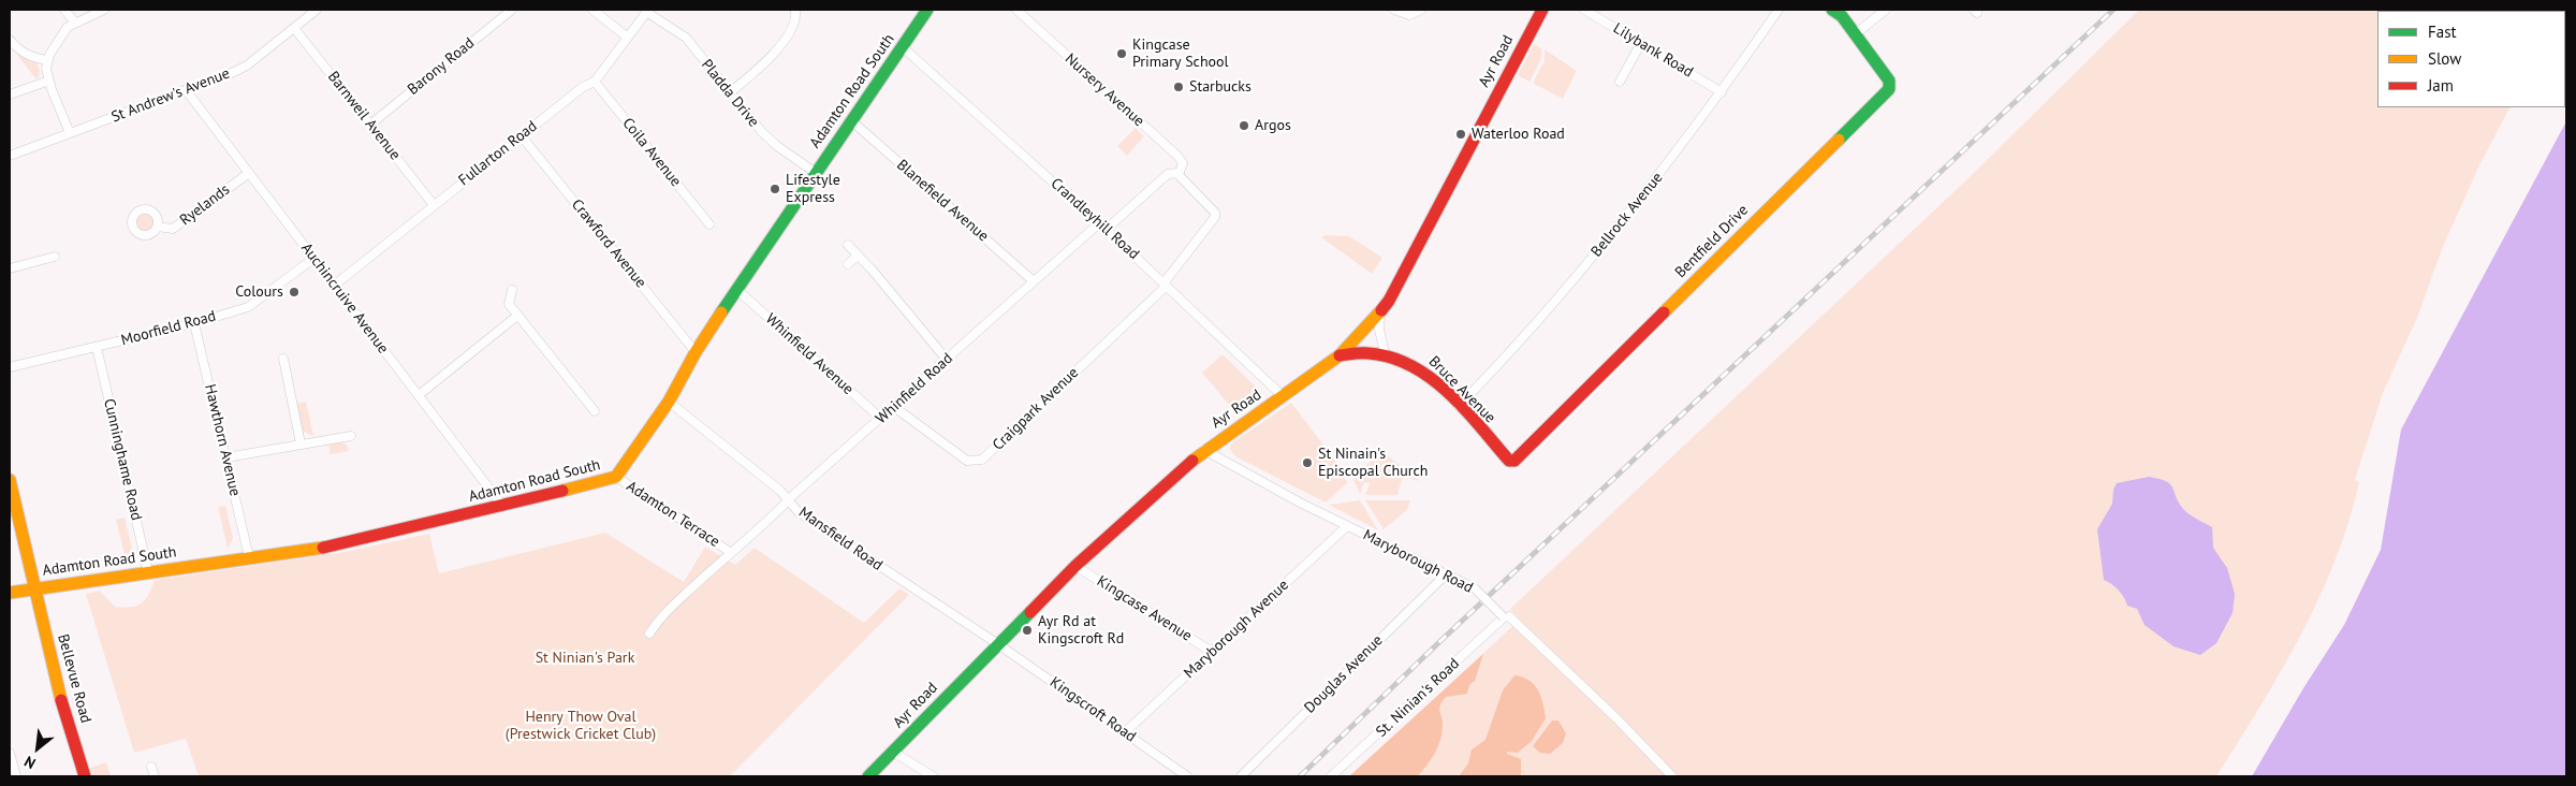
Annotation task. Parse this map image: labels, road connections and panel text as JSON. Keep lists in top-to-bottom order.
{
  "streets": {
    "street": [
      "Lilybank Road",
      "Ayr Road",
      "Barony Road",
      "Nursery Avenue",
      "Adamton Road South",
      "Pladda Drive",
      "St Andrew's Avenue",
      "Barnweil Avenue",
      "Coila Avenue",
      "Fullarton Road",
      "Blanefield Avenue",
      "Ryelands",
      "Bellrock Avenue",
      "Crandleyhill Road",
      "Bentfield Drive",
      "Crawford Avenue",
      "Auchincruive Avenue",
      "Moorfield Road",
      "Whinfield Avenue",
      "Whinfield Road",
      "Bruce Avenue",
      "Craigpark Avenue",
      "Hawthorn Avenue",
      "Cunninghame Road",
      "Adamton Terrace",
      "Mansfield Road",
      "Maryborough Road",
      "Kingcase Avenue",
      "Maryborough Avenue",
      "Douglas Avenue",
      "Bellevue Road",
      "St. Ninian's Road",
      "Kingscroft Road"
    ]
  },
  "crossings": [
    ["Lilybank Road", "Bellrock Avenue"],
    ["Ayr Road", "Crandleyhill Road"],
    ["Ayr Road", "Bruce Avenue"],
    ["Ayr Road", "Mansfield Road"],
    ["Ayr Road", "Maryborough Road"],
    ["Ayr Road", "Kingcase Avenue"],
    ["Ayr Road", "Kingscroft Road"],
    ["Barony Road", "Barnweil Avenue"],
    ["Nursery Avenue", "Whinfield Road"],
    ["Nursery Avenue", "Craigpark Avenue"],
    ["Adamton Road South", "Pladda Drive"],
    ["Adamton Road South", "Blanefield Avenue"],
    ["Adamton Road South", "Crandleyhill Road"],
    ["Adamton Road South", "Crawford Avenue"],
    ["Adamton Road South", "Auchincruive Avenue"],
    ["Adamton Road South", "Whinfield Avenue"],
    ["Adamton Road South", "Hawthorn Avenue"],
    ["Adamton Road South", "Cunninghame Road"],
    ["Adamton Road South", "Adamton Terrace"],
    ["Adamton Road South", "Mansfield Road"],
    ["Adamton Road South", "Bellevue Road"],
    ["Pladda Drive", "Fullarton Road"],
    ["St Andrew's Avenue", "Barnweil Avenue"],
    ["St Andrew's Avenue", "Auchincruive Avenue"],
    ["Barnweil Avenue", "Fullarton Road"],
    ["Coila Avenue", "Fullarton Road"],
    ["Fullarton Road", "Crawford Avenue"],
    ["Fullarton Road", "Auchincruive Avenue"],
    ["Blanefield Avenue", "Whinfield Road"],
    ["Ryelands", "Auchincruive Avenue"],
    ["Bellrock Avenue", "Bruce Avenue"],
    ["Crandleyhill Road", "Whinfield Road"],
    ["Crandleyhill Road", "Craigpark Avenue"],
    ["Bentfield Drive", "Bruce Avenue"],
    ["Auchincruive Avenue", "Moorfield Road"],
    ["Moorfield Road", "Hawthorn Avenue"],
    ["Moorfield Road", "Cunninghame Road"],
    ["Whinfield Avenue", "Whinfield Road"],
    ["Whinfield Road", "Craigpark Avenue"],
    ["Whinfield Road", "Adamton Terrace"],
    ["Whinfield Road", "Mansfield Road"],
    ["Mansfield Road", "Kingscroft Road"],
    ["Maryborough Road", "Maryborough Avenue"],
    ["Maryborough Road", "Douglas Avenue"],
    ["Maryborough Road", "St. Ninian's Road"],
    ["Kingcase Avenue", "Maryborough Avenue"],
    ["Maryborough Avenue", "Kingscroft Road"]
  ],
  "parks": ["St Ninian's Park", "Henry Thow Oval (Prestwick Cricket Club)"],
  "places": [
    "Kingcase Primary School",
    "Starbucks",
    "Argos",
    "Waterloo Road",
    "Lifestyle Express",
    "Colours",
    "St Ninain's Episcopal Church",
    "Ayr Rd at Kingscroft Rd"
  ],
  "legend": ["Fast", "Slow", "Jam"],
  "north": "bottom left"
}
